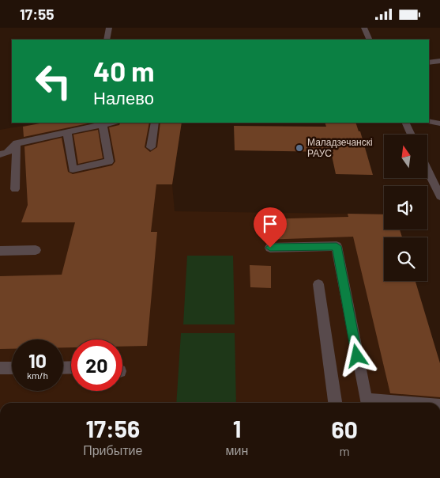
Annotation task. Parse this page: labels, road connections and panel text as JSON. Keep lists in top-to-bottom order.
{
  "places": ["Маладзечанскі РАУС"],
  "north": "top",
  "page": {
    "status": "17:55",
    "turn": ["40 m", "Налево"],
    "speed": "10 km/h",
    "limit": "20",
    "eta": [
      "17:56",
      "Прибытие",
      "1",
      "мин",
      "60",
      "m"
    ]
  }
}
